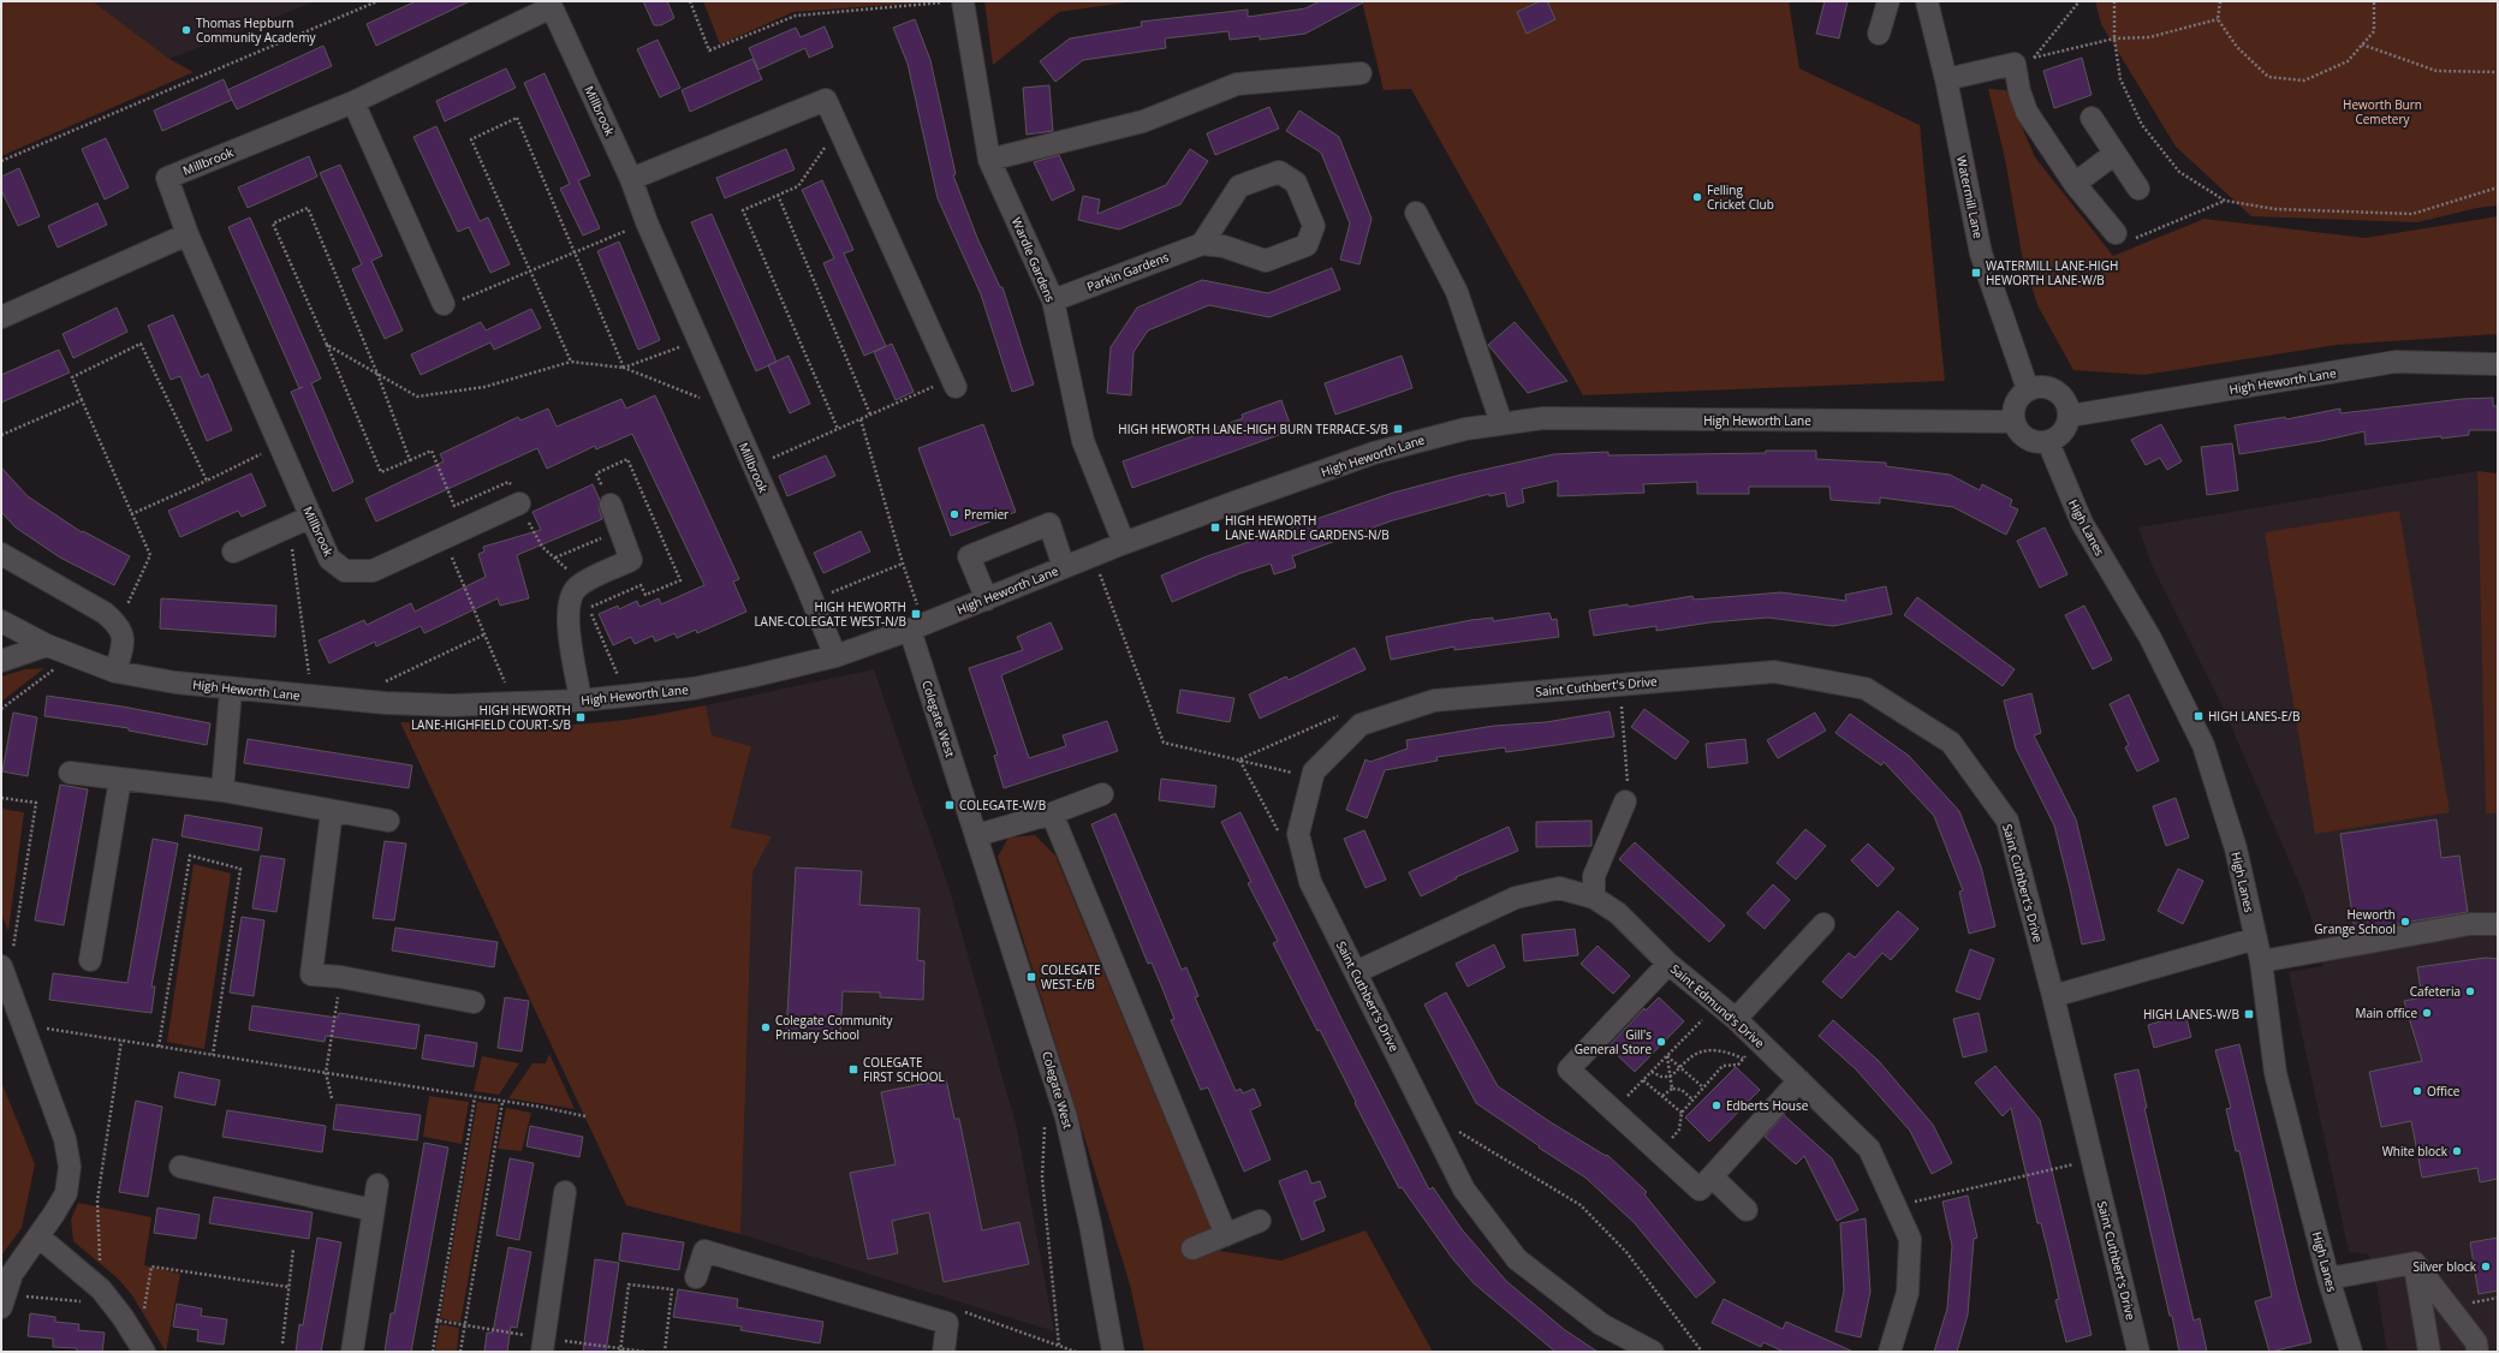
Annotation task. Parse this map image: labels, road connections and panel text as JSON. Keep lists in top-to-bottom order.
{
  "streets": {
    "street": [
      "Millbrook",
      "Watermill Lane",
      "Wardle Gardens",
      "Parkin Gardens",
      "High Heworth Lane",
      "High Lanes",
      "Saint Cuthbert's Drive",
      "Colegate West",
      "Saint Edmund's Drive"
    ]
  },
  "crossings": [
    ["Millbrook", "High Heworth Lane"],
    ["Watermill Lane", "High Heworth Lane"],
    ["Watermill Lane", "High Lanes"],
    ["Wardle Gardens", "Parkin Gardens"],
    ["Wardle Gardens", "High Heworth Lane"],
    ["High Heworth Lane", "High Lanes"],
    ["High Heworth Lane", "Colegate West"],
    ["Saint Cuthbert's Drive", "Saint Edmund's Drive"]
  ],
  "parks": ["Heworth Burn Cemetery"],
  "places": {
    "other": [
      "Thomas Hepburn Community Academy",
      "Felling Cricket Club",
      "Premier",
      "Heworth Grange School",
      "Cafeteria",
      "Main office",
      "Colegate Community Primary School",
      "Gill's General Store",
      "Office",
      "Edberts House",
      "White block",
      "Silver block"
    ],
    "transit": [
      "WATERMILL LANE-HIGH HEWORTH LANE-W/B",
      "HIGH HEWORTH LANE-HIGH BURN TERRACE-S/B",
      "HIGH HEWORTH LANE-WARDLE GARDENS-N/B",
      "HIGH HEWORTH LANE-COLEGATE WEST-N/B",
      "HIGH LANES-E/B",
      "HIGH HEWORTH LANE-HIGHFIELD COURT-S/B",
      "COLEGATE-W/B",
      "COLEGATE WEST-E/B",
      "HIGH LANES-W/B",
      "COLEGATE FIRST SCHOOL"
    ]
  }
}
